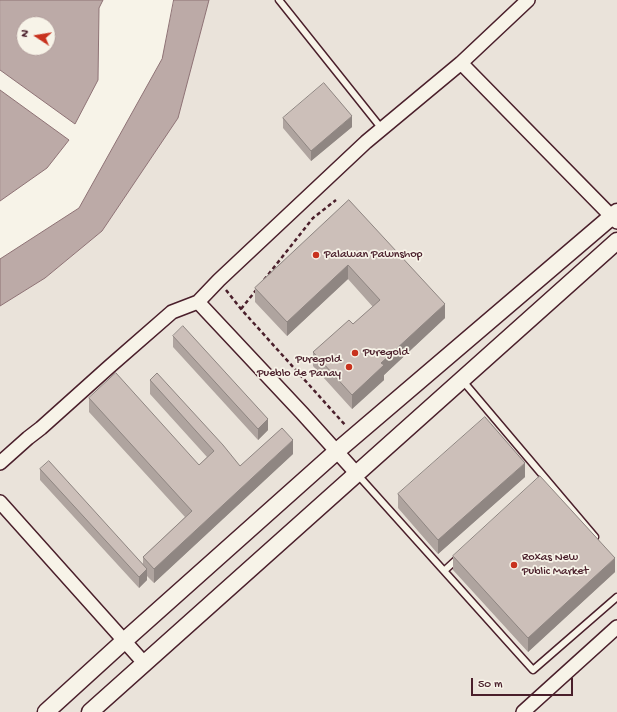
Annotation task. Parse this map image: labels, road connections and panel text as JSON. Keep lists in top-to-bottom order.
{
  "places": [
    "Palawan Pawnshop",
    "Puregold",
    "Puregold Pueblo de Panay",
    "Roxas New Public Market"
  ],
  "scale_bar": "50 m",
  "north": "left"
}
